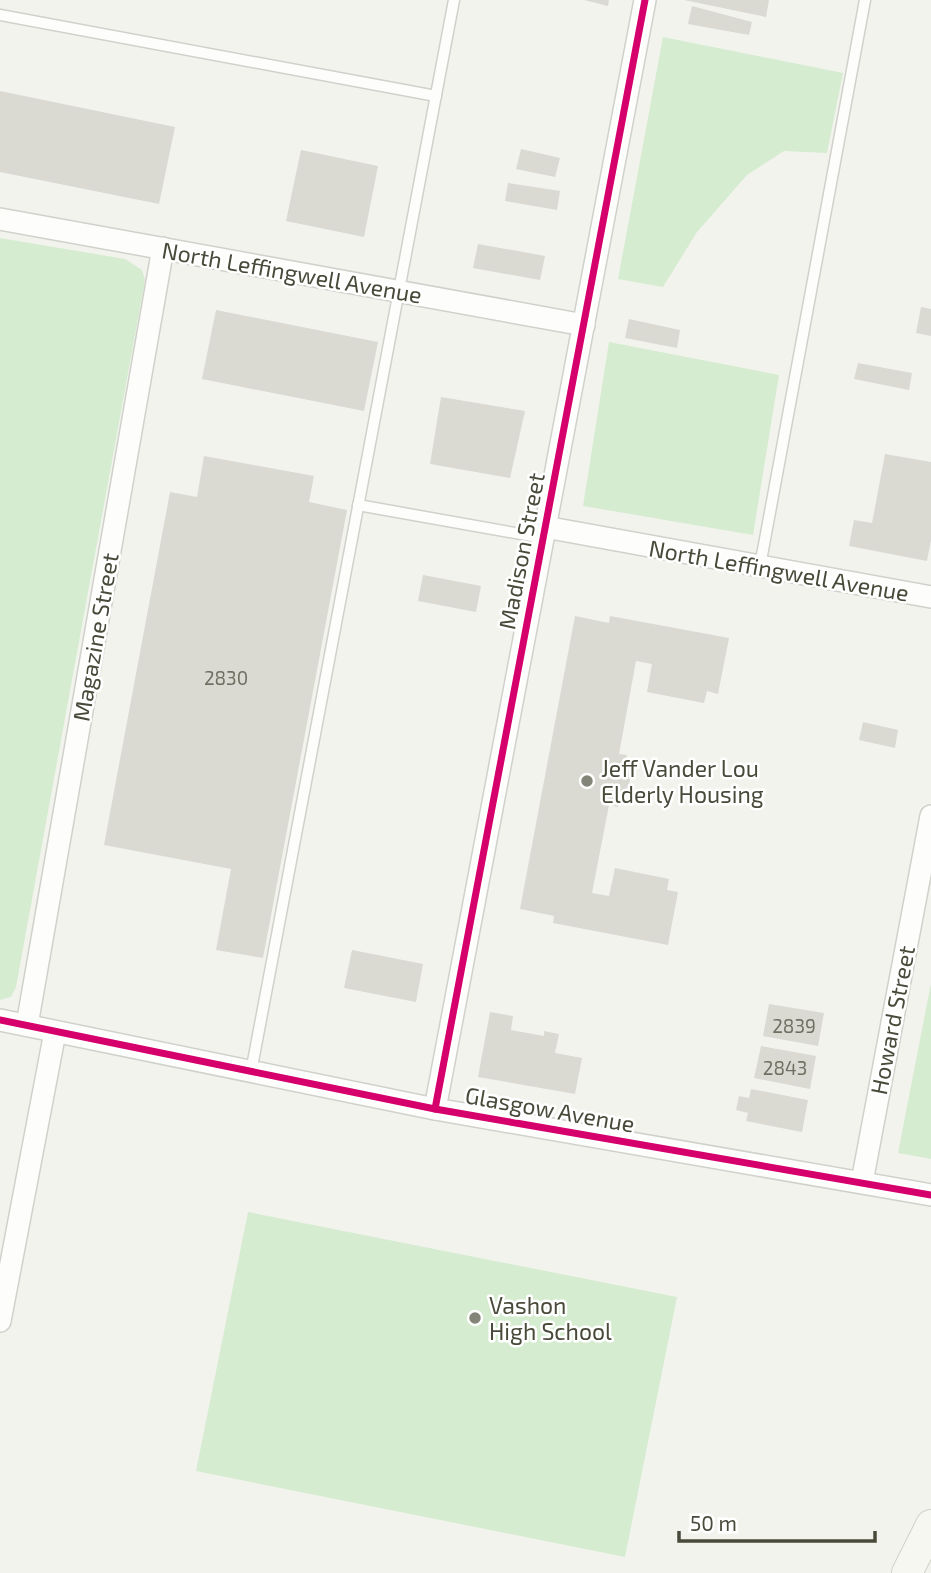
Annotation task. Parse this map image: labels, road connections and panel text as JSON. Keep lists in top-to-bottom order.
{
  "streets": {
    "street": [
      "North Leffingwell Avenue",
      "Madison Street",
      "Magazine Street",
      "Howard Street",
      "Glasgow Avenue"
    ]
  },
  "crossings": [
    ["North Leffingwell Avenue", "Madison Street"],
    ["North Leffingwell Avenue", "Magazine Street"],
    ["Madison Street", "Glasgow Avenue"],
    ["Magazine Street", "Glasgow Avenue"],
    ["Howard Street", "Glasgow Avenue"]
  ],
  "places": ["Jeff Vander Lou Elderly Housing", "Vashon High School"],
  "house_numbers": ["2830", "2839", "2843"],
  "scale_bar": "50 m"
}
